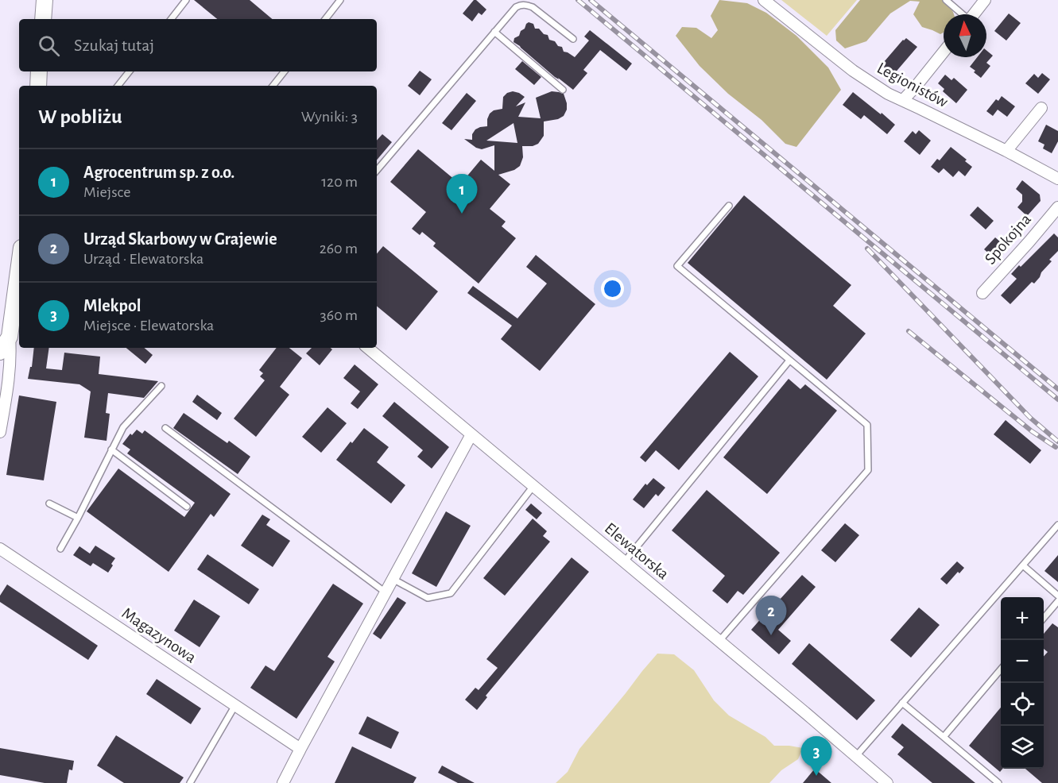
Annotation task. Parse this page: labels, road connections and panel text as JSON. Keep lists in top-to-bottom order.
{
  "streets": {
    "street": [
      "Legionistów",
      "Spokojna",
      "Elewatorska",
      "Magazynowa"
    ]
  },
  "north": "top",
  "page": {
    "search": "Szukaj tutaj",
    "heading": ["W pobliżu", "Wyniki: 3"],
    "list": [
      {
        "mark": "1",
        "name": "Agrocentrum sp. z o.o.",
        "note": "Miejsce",
        "value": "120 m"
      },
      {
        "mark": "2",
        "name": "Urząd Skarbowy w Grajewie",
        "note": "Urząd · Elewatorska",
        "value": "260 m"
      },
      {
        "mark": "3",
        "name": "Mlekpol",
        "note": "Miejsce · Elewatorska",
        "value": "360 m"
      }
    ],
    "pins": ["1", "2", "3"],
    "map_buttons": ["+", "−"]
  }
}
